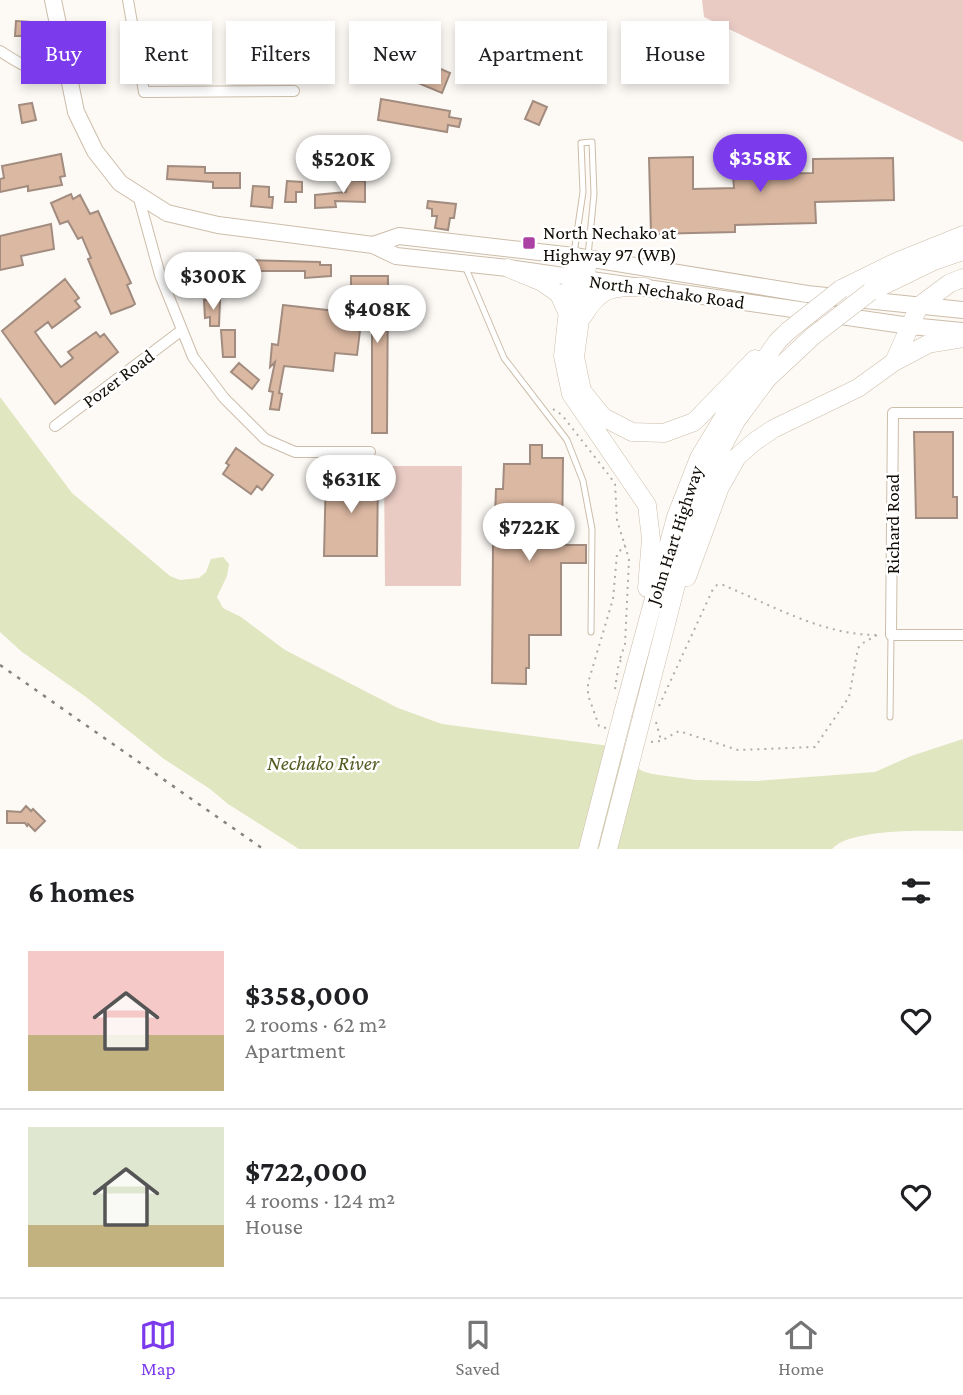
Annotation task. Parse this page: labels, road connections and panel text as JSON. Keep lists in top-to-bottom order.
{
  "streets": {
    "highway": ["John Hart Highway"],
    "main road": ["North Nechako Road"],
    "street": ["Pozer Road", "Richard Road"]
  },
  "water": ["Nechako River"],
  "places": {
    "transit": ["North Nechako at Highway 97 (WB)"]
  },
  "page": {
    "chip": [
      "Buy",
      "Rent",
      "Filters",
      "New",
      "Apartment",
      "House"
    ],
    "price": [
      "$358K",
      "$520K",
      "$300K",
      "$408K",
      "$631K",
      "$722K"
    ],
    "heading": "6 homes",
    "list": [
      {
        "name": "$358,000",
        "note": "2 rooms · 62 m² · Apartment"
      },
      {
        "name": "$722,000",
        "note": "4 rooms · 124 m² · House"
      }
    ],
    "tabs": ["Map", "Saved", "Home"]
  }
}
